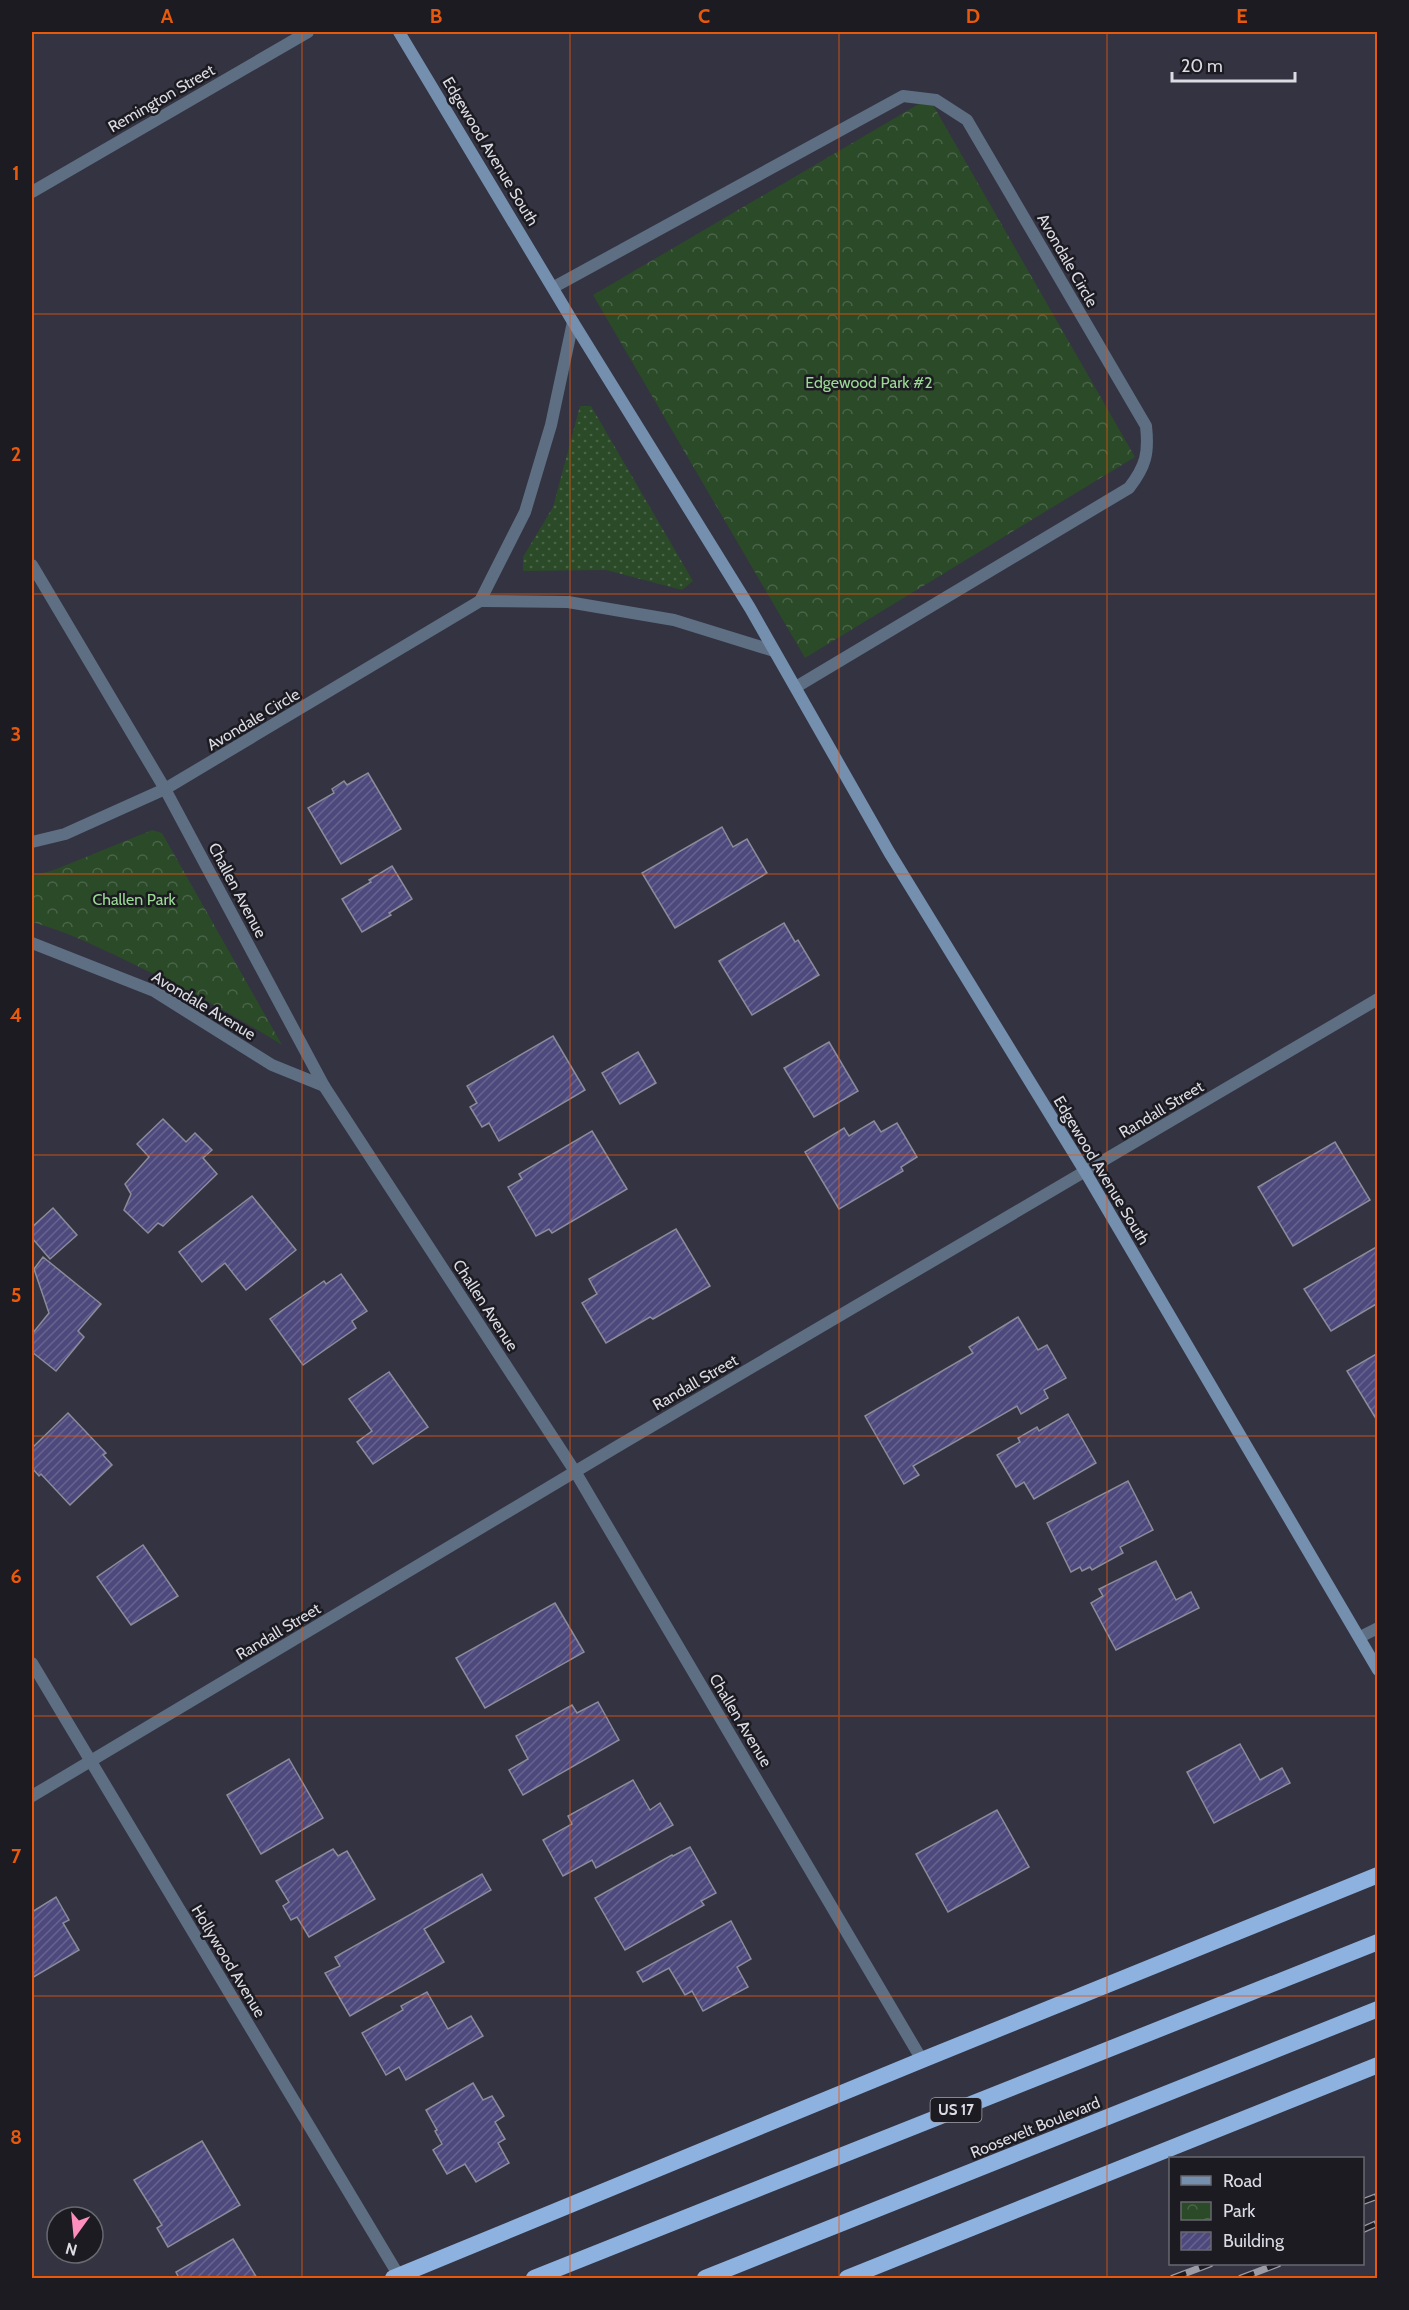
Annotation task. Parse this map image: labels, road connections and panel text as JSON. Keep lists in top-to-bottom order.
{
  "streets": {
    "highway": ["US 17", "Roosevelt Boulevard"],
    "main road": ["Edgewood Avenue South"],
    "street": [
      "Remington Street",
      "Avondale Circle",
      "Challen Avenue",
      "Avondale Avenue",
      "Randall Street",
      "Hollywood Avenue"
    ]
  },
  "crossings": [
    ["Edgewood Avenue South", "Avondale Circle"],
    ["Edgewood Avenue South", "Randall Street"],
    ["Avondale Circle", "Challen Avenue"],
    ["Challen Avenue", "Avondale Avenue"],
    ["Challen Avenue", "Randall Street"],
    ["Randall Street", "Hollywood Avenue"]
  ],
  "parks": ["Edgewood Park #2", "Challen Park"],
  "legend": ["Road", "Park", "Building"],
  "scale_bar": "20 m",
  "north": "bottom",
  "grid": {
    "columns": [
      "A",
      "B",
      "C",
      "D",
      "E"
    ],
    "rows": [
      "1",
      "2",
      "3",
      "4",
      "5",
      "6",
      "7",
      "8"
    ]
  }
}
